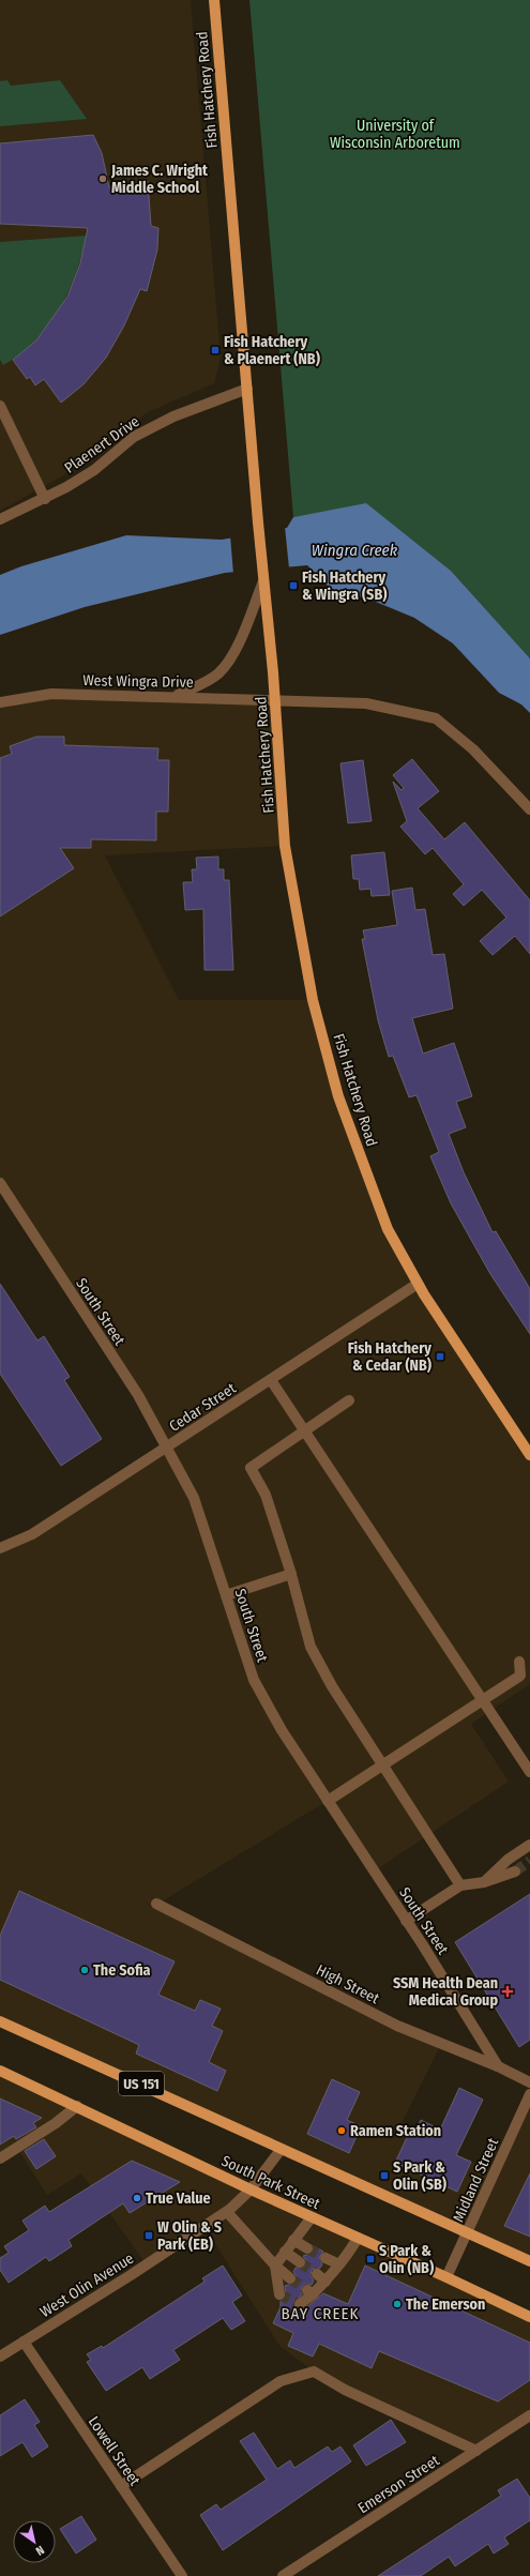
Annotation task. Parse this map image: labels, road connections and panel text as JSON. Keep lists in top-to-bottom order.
{
  "streets": {
    "main road": ["Fish Hatchery Road", "US 151", "South Park Street"],
    "street": [
      "Plaenert Drive",
      "West Wingra Drive",
      "South Street",
      "Cedar Street",
      "High Street",
      "Midland Street",
      "West Olin Avenue",
      "Lowell Street",
      "Emerson Street"
    ]
  },
  "crossings": [
    ["Fish Hatchery Road", "Plaenert Drive"],
    ["Fish Hatchery Road", "West Wingra Drive"],
    ["Fish Hatchery Road", "Cedar Street"],
    ["South Street", "Cedar Street"],
    ["South Street", "High Street"],
    ["US 151", "Midland Street"],
    ["US 151", "West Olin Avenue"],
    ["Midland Street", "South Park Street"],
    ["South Park Street", "West Olin Avenue"],
    ["West Olin Avenue", "Lowell Street"]
  ],
  "districts": ["BAY CREEK"],
  "water": ["Wingra Creek"],
  "parks": ["University of Wisconsin Arboretum"],
  "places": {
    "other": [
      "James C. Wright Middle School",
      "The Sofia",
      "Ramen Station",
      "True Value",
      "The Emerson"
    ],
    "transit": [
      "Fish Hatchery & Plaenert (NB)",
      "Fish Hatchery & Wingra (SB)",
      "Fish Hatchery & Cedar (NB)",
      "S Park & Olin (SB)",
      "W Olin & S Park (EB)",
      "S Park & Olin (NB)"
    ],
    "health": ["SSM Health Dean Medical Group"]
  },
  "north": "bottom right"
}
